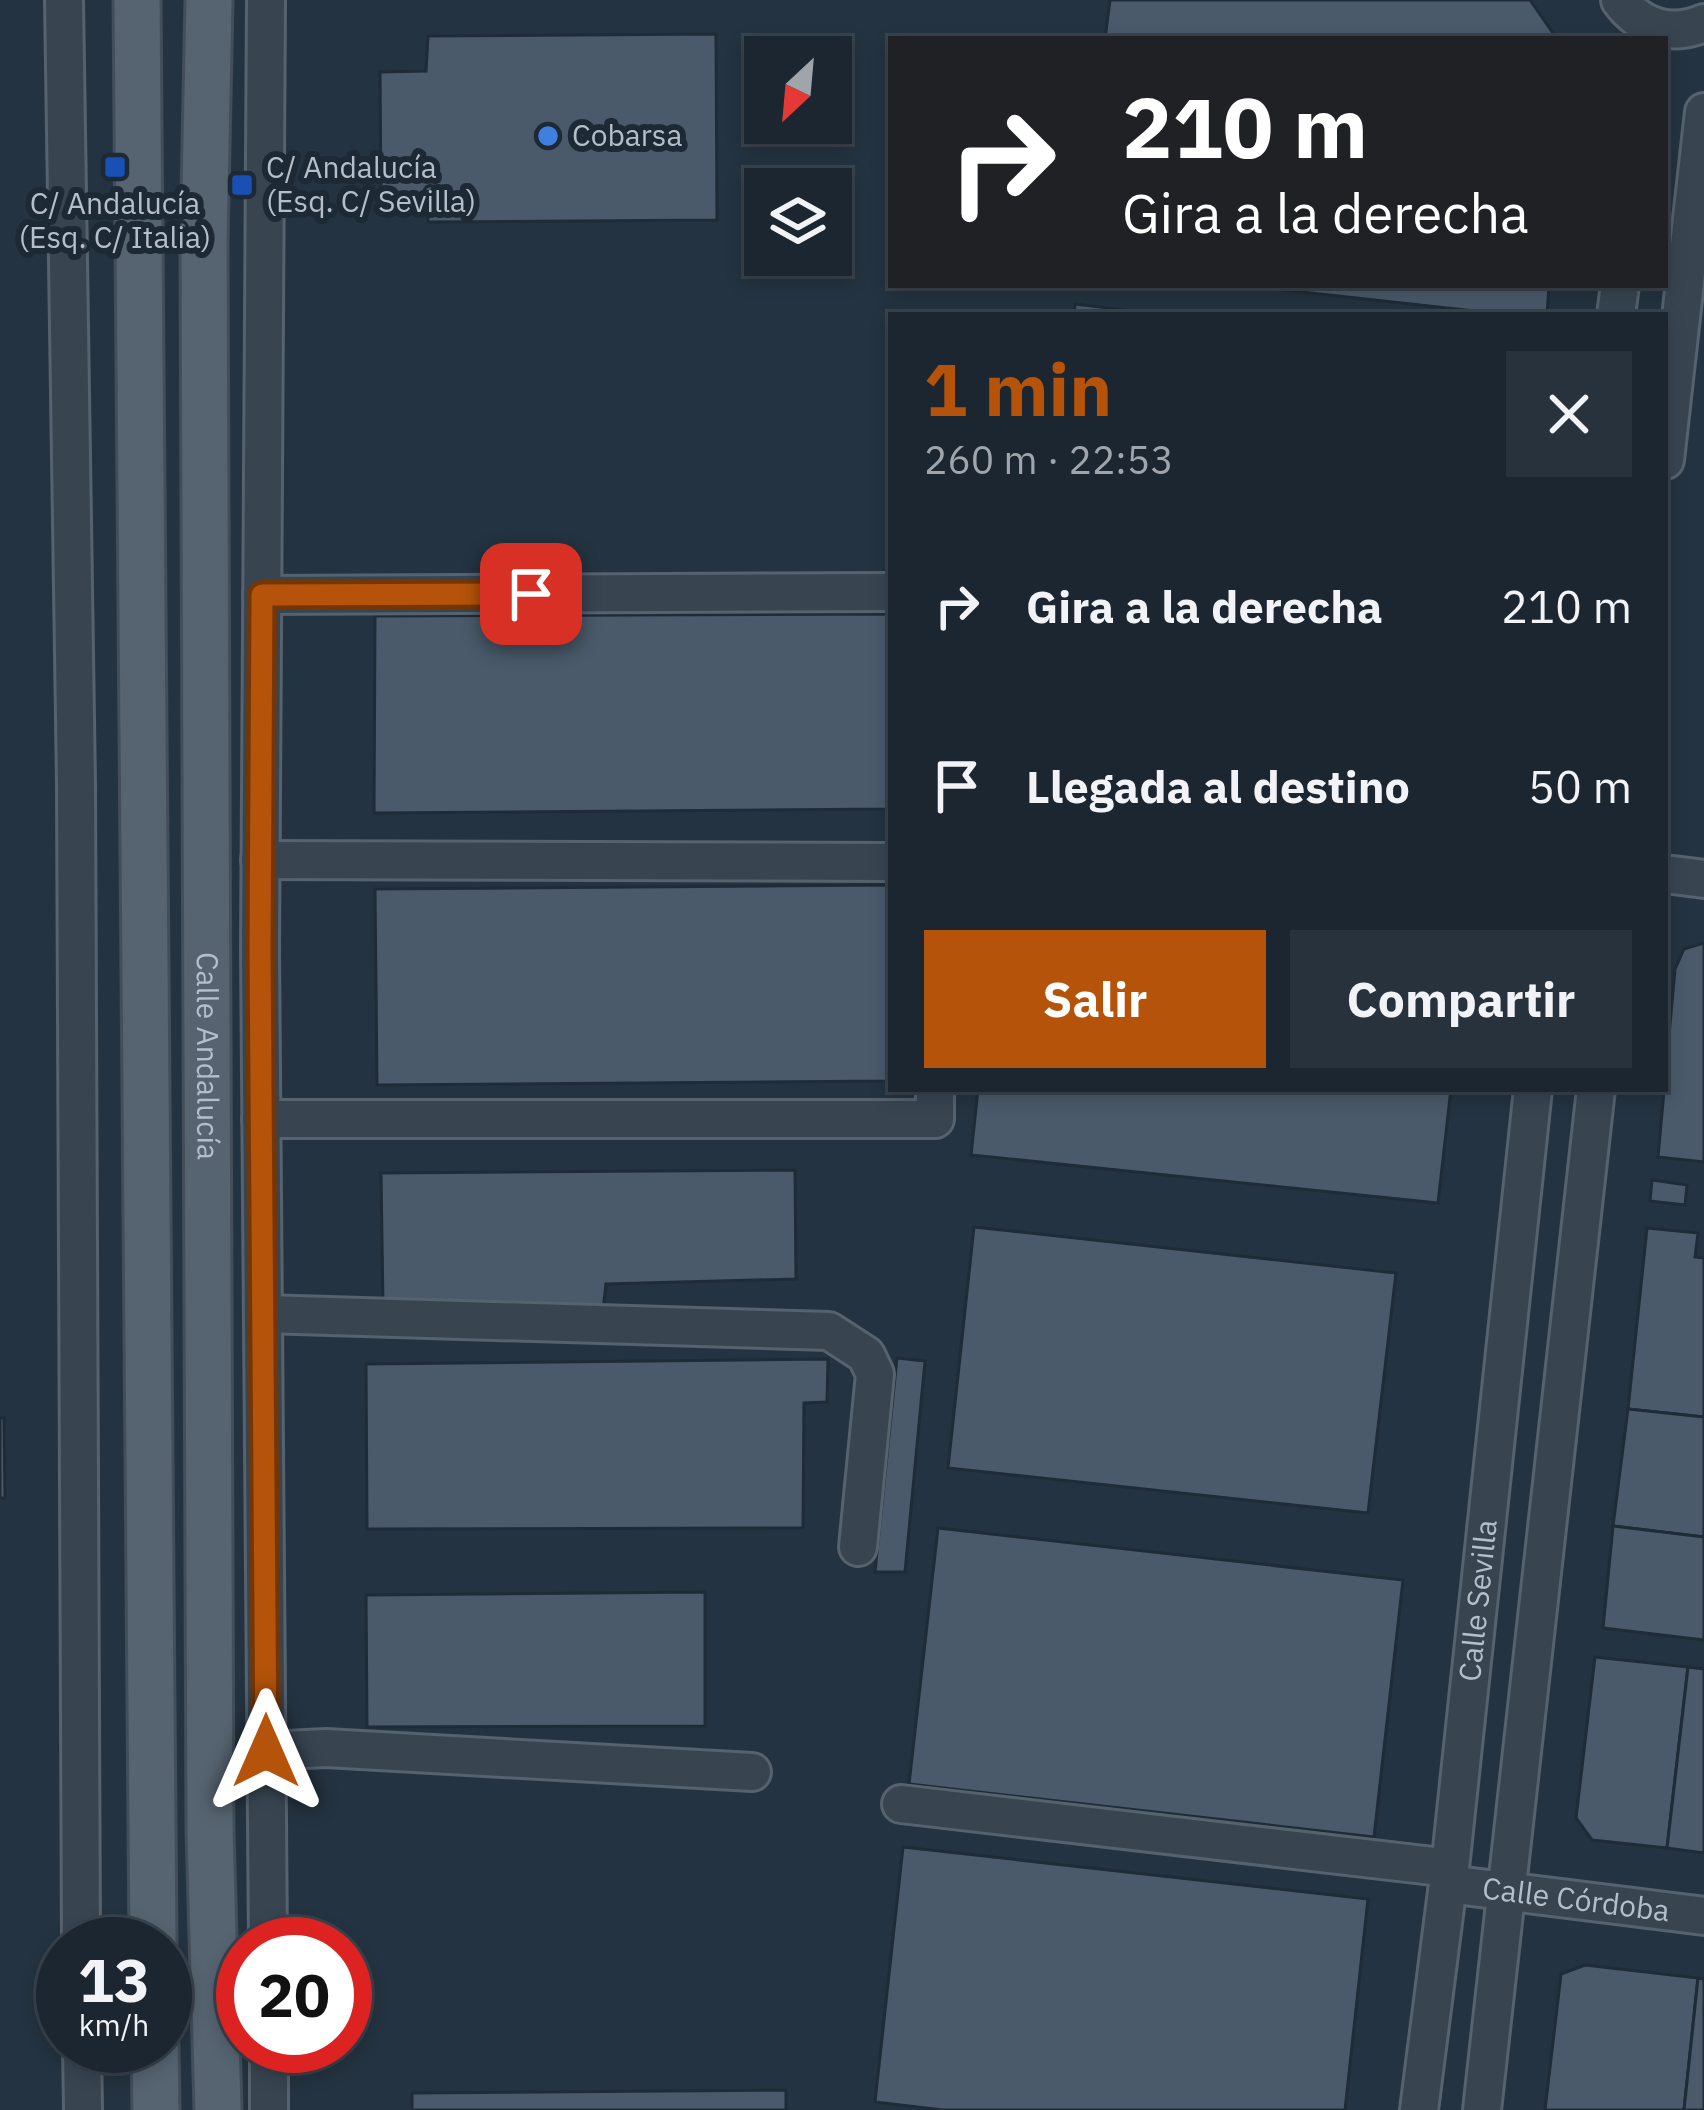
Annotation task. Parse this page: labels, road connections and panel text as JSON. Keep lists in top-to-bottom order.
{
  "streets": {
    "main road": ["Calle Andalucía"],
    "street": ["Calle Sevilla", "Calle Córdoba"]
  },
  "crossings": [
    ["Calle Sevilla", "Calle Córdoba"]
  ],
  "places": {
    "other": ["Cobarsa"],
    "transit": ["C/ Andalucía (Esq. C/ Italia)", "C/ Andalucía (Esq. C/ Sevilla)"]
  },
  "north": "bottom left",
  "page": {
    "turn": ["210 m", "Gira a la derecha"],
    "heading": ["1 min", "260 m · 22:53"],
    "list": [
      {
        "name": "Gira a la derecha",
        "value": "210 m"
      },
      {
        "name": "Llegada al destino",
        "value": "50 m"
      }
    ],
    "buttons": ["Salir", "Compartir"],
    "speed": "13 km/h",
    "limit": "20"
  }
}
